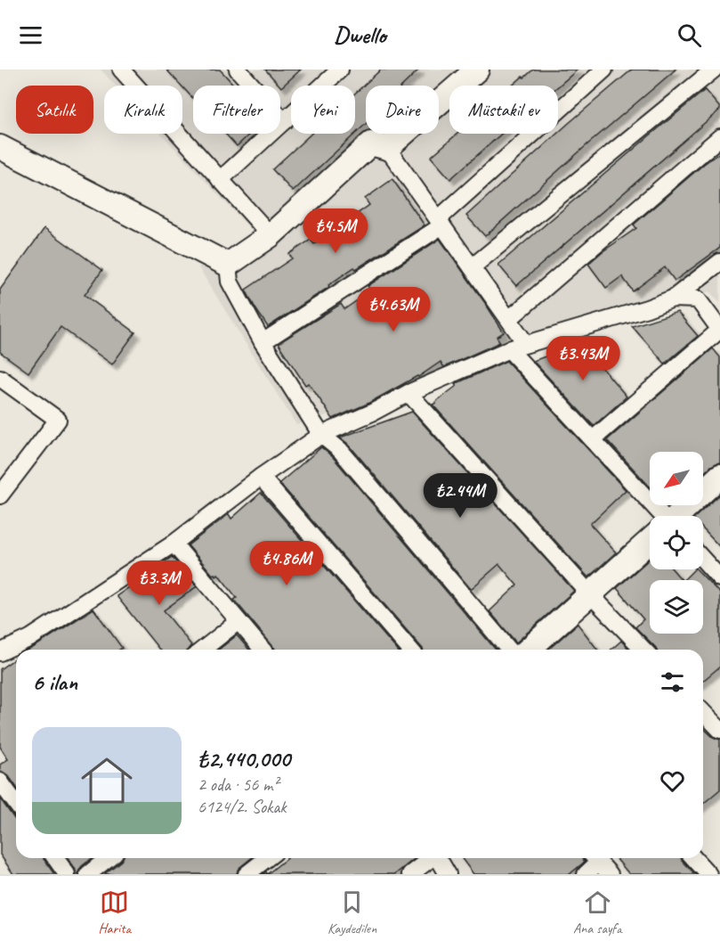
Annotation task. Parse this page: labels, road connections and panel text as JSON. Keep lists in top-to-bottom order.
{
  "north": "bottom left",
  "page": {
    "header": "Dwello",
    "chip": [
      "Satılık",
      "Kiralık",
      "Filtreler",
      "Yeni",
      "Daire",
      "Müstakil ev"
    ],
    "price": [
      "₺4.5M",
      "₺4.63M",
      "₺3.43M",
      "₺2.44M",
      "₺4.86M",
      "₺3.3M"
    ],
    "heading": "6 ilan",
    "list": [
      {
        "name": "₺2,440,000",
        "note": "2 oda · 56 m² · 6124/2. Sokak"
      }
    ],
    "tabs": ["Harita", "Kaydedilen", "Ana sayfa"]
  }
}
